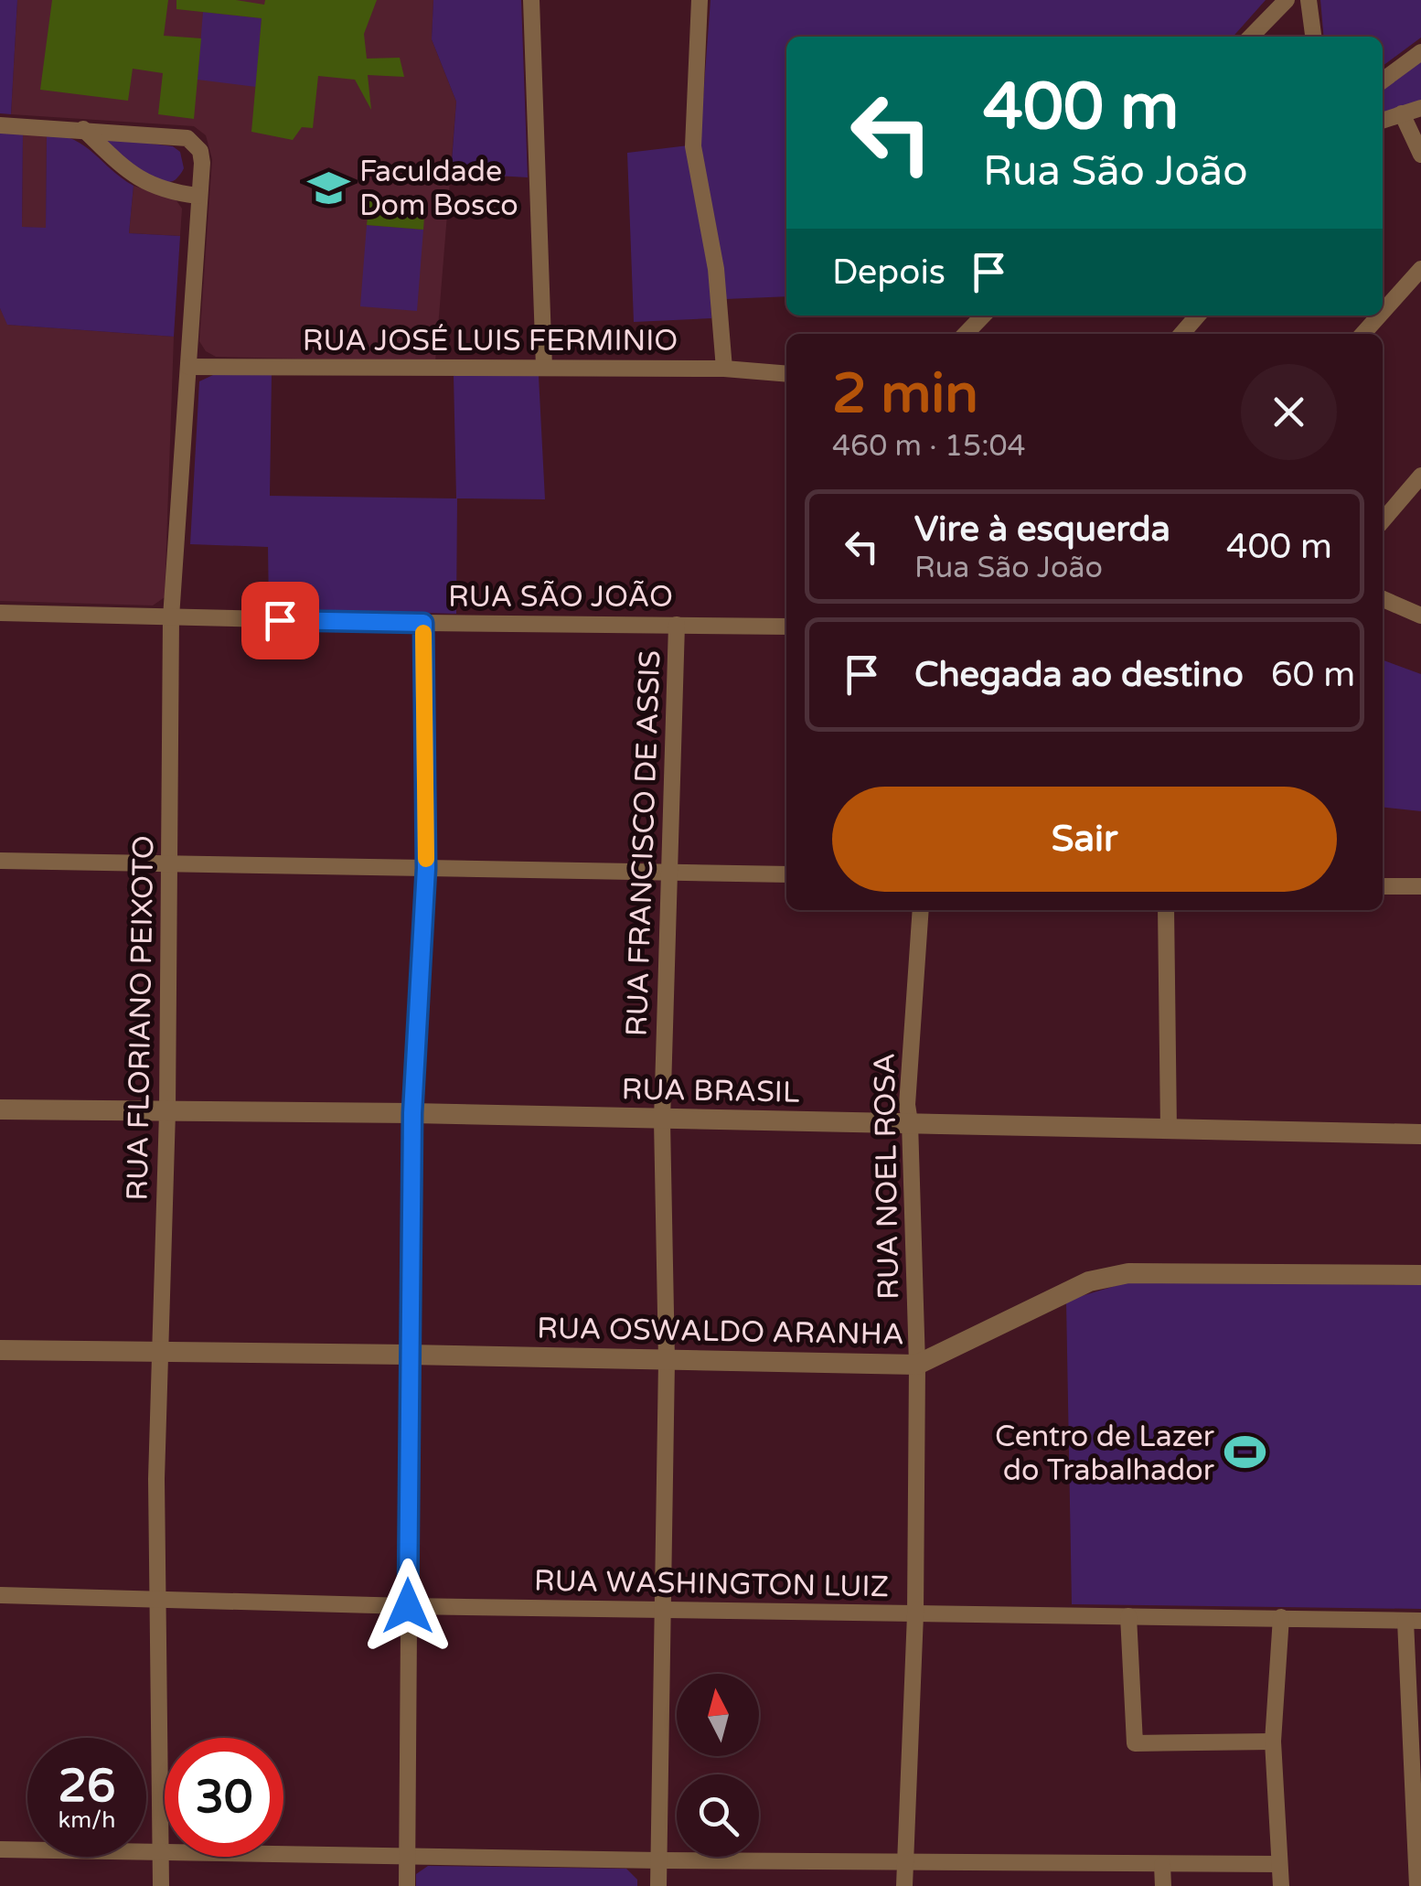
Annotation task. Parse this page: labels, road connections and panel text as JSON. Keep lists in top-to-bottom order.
{
  "streets": {
    "street": [
      "RUA JOSÉ LUIS FERMINIO",
      "RUA SÃO JOÃO",
      "RUA FRANCISCO DE ASSIS",
      "RUA FLORIANO PEIXOTO",
      "RUA BRASIL",
      "RUA NOEL ROSA",
      "RUA OSWALDO ARANHA",
      "RUA WASHINGTON LUIZ"
    ]
  },
  "crossings": [
    ["RUA JOSÉ LUIS FERMINIO", "RUA FLORIANO PEIXOTO"],
    ["RUA SÃO JOÃO", "RUA FRANCISCO DE ASSIS"],
    ["RUA SÃO JOÃO", "RUA FLORIANO PEIXOTO"],
    ["RUA FRANCISCO DE ASSIS", "RUA BRASIL"],
    ["RUA FRANCISCO DE ASSIS", "RUA OSWALDO ARANHA"],
    ["RUA FRANCISCO DE ASSIS", "RUA WASHINGTON LUIZ"],
    ["RUA FLORIANO PEIXOTO", "RUA BRASIL"],
    ["RUA FLORIANO PEIXOTO", "RUA OSWALDO ARANHA"],
    ["RUA FLORIANO PEIXOTO", "RUA WASHINGTON LUIZ"],
    ["RUA BRASIL", "RUA NOEL ROSA"],
    ["RUA NOEL ROSA", "RUA OSWALDO ARANHA"],
    ["RUA NOEL ROSA", "RUA WASHINGTON LUIZ"]
  ],
  "places": {
    "school or university": ["Faculdade Dom Bosco"],
    "sports": ["Centro de Lazer do Trabalhador"]
  },
  "north": "top",
  "page": {
    "turn": ["400 m", "Rua São João"],
    "then": "Depois",
    "heading": ["2 min", "460 m · 15:04"],
    "list": [
      {
        "name": "Vire à esquerda",
        "note": "Rua São João",
        "value": "400 m"
      },
      {
        "name": "Chegada ao destino",
        "value": "60 m"
      }
    ],
    "buttons": "Sair",
    "speed": "26 km/h",
    "limit": "30"
  }
}
